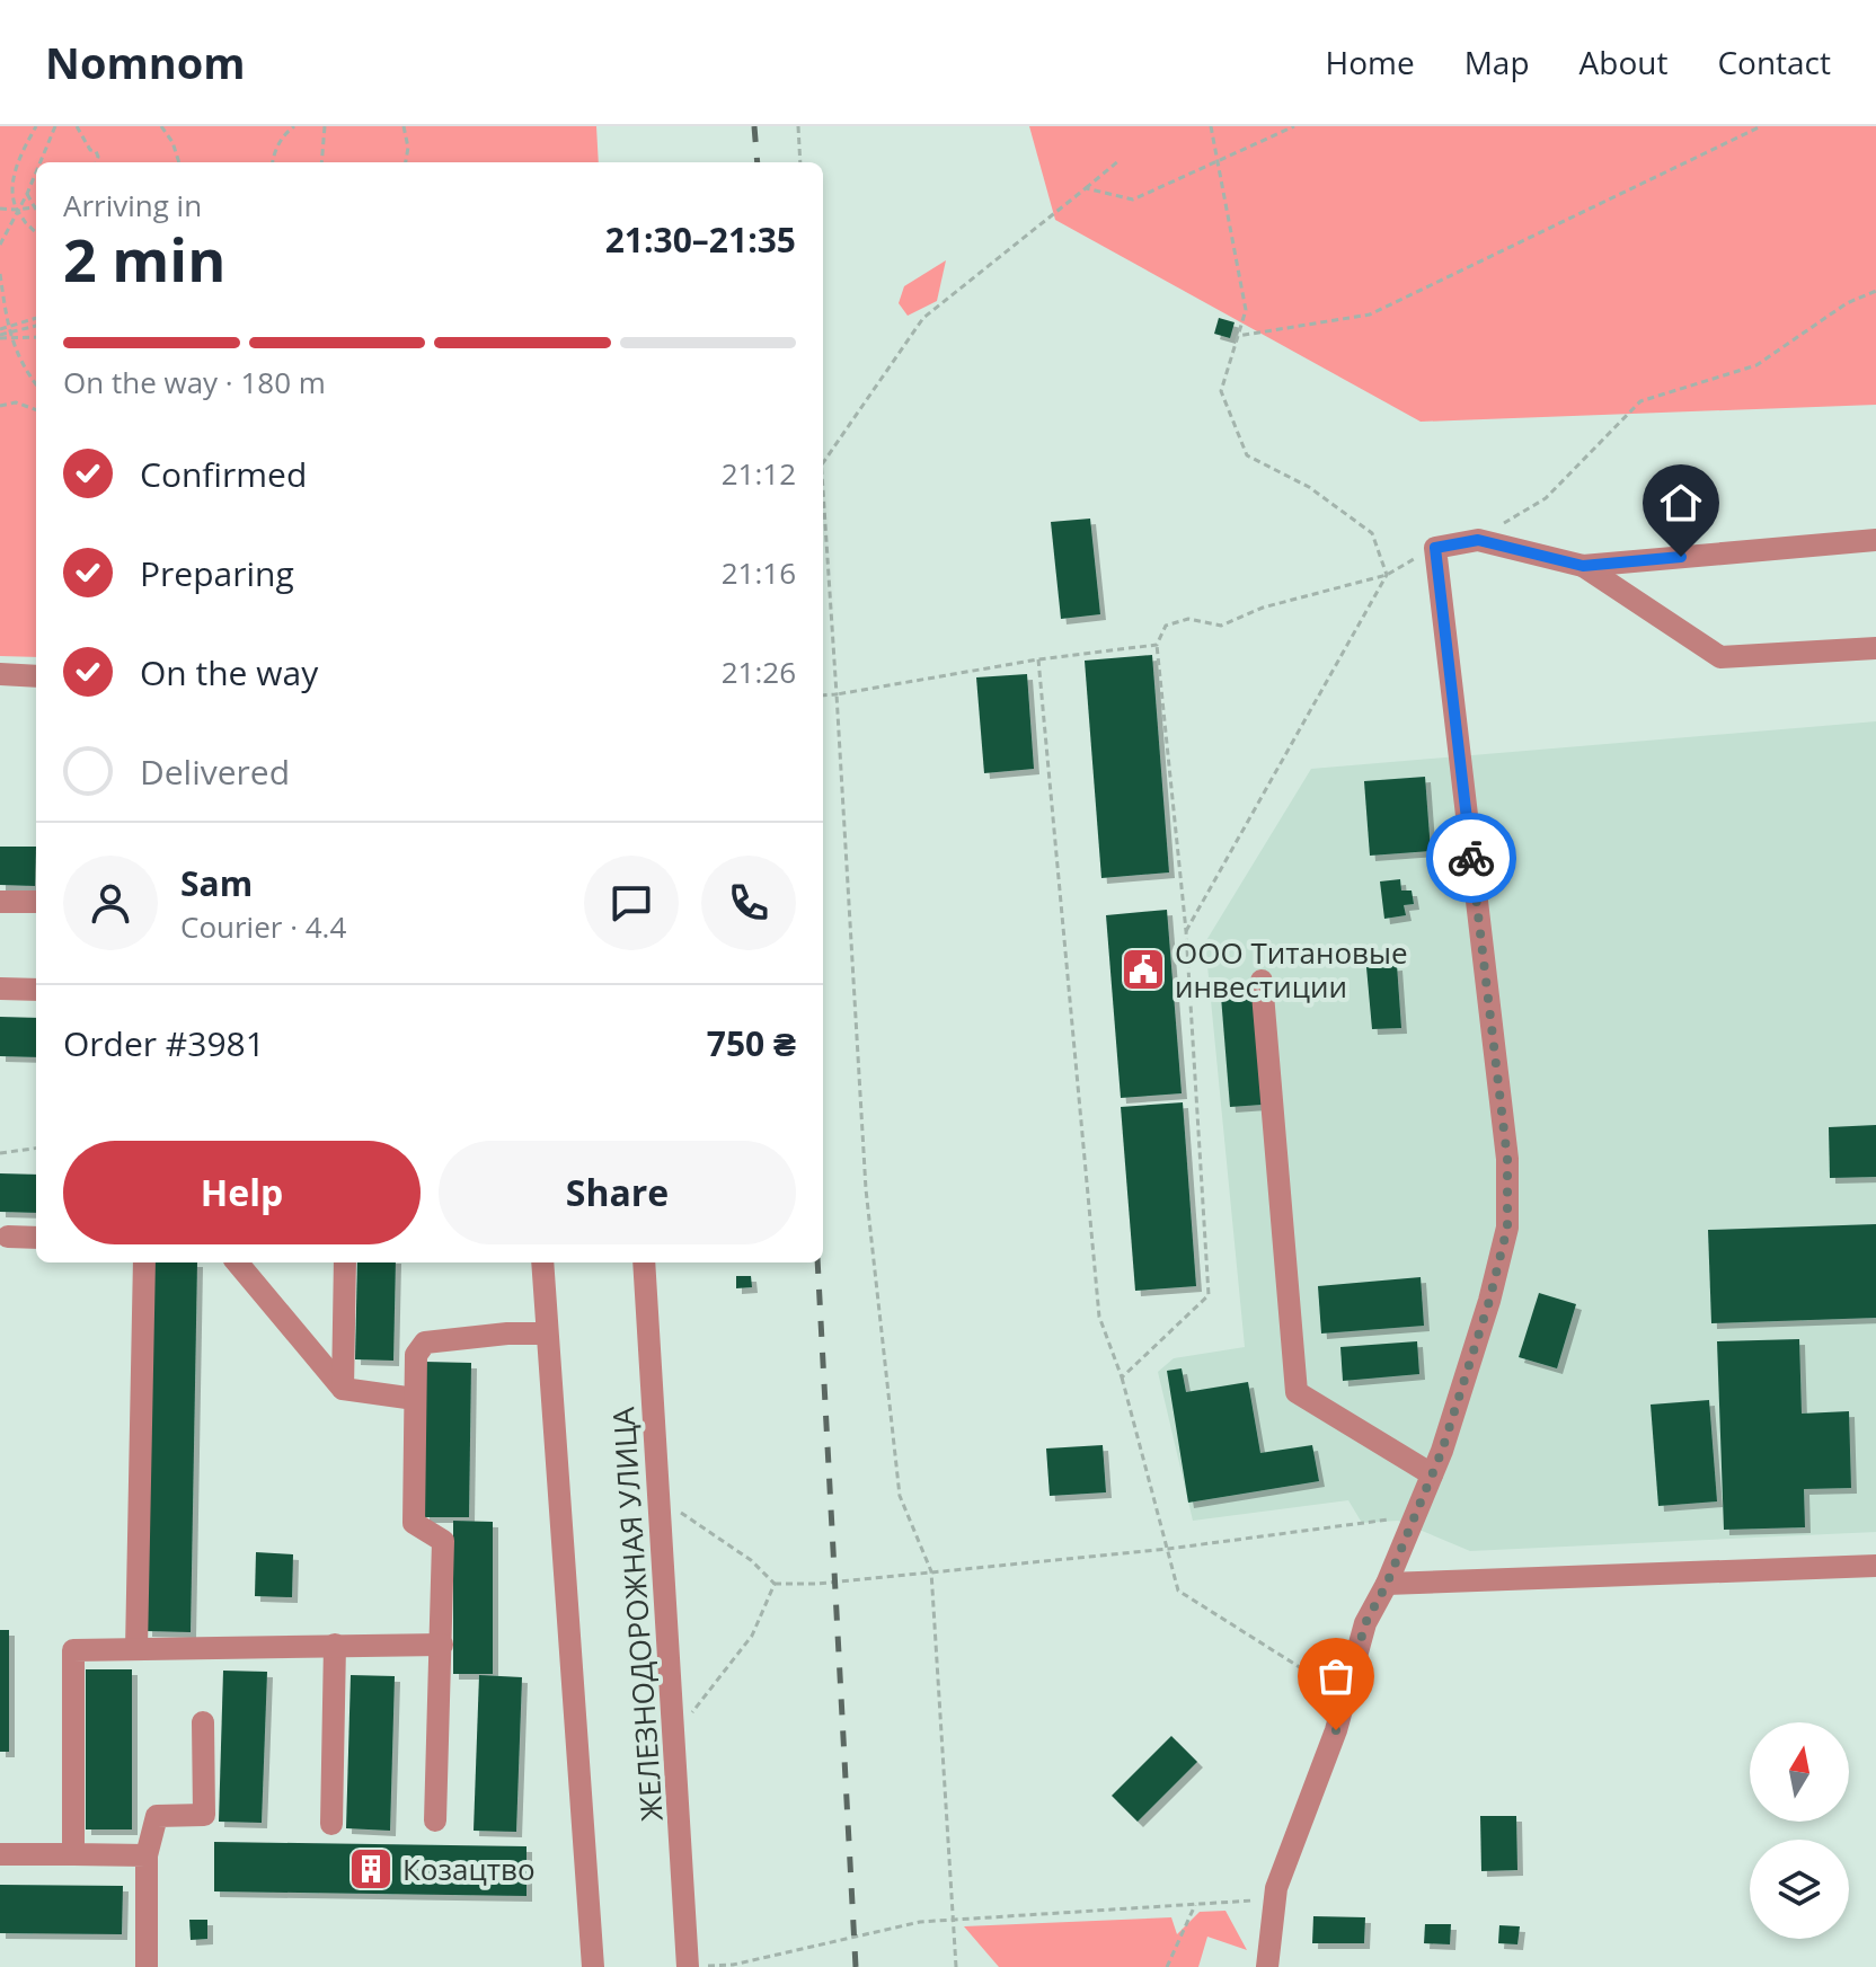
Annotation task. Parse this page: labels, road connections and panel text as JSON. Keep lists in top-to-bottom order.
{
  "streets": {
    "street": ["ЖЕЛЕЗНОДОРОЖНАЯ УЛИЦА"]
  },
  "places": {
    "public building": ["ООО Титановые инвестиции"],
    "building": ["Козацтво"]
  },
  "north": "top",
  "page": {
    "header": "Nomnom",
    "nav": [
      "Home",
      "Map",
      "About",
      "Contact"
    ],
    "heading": ["2 min", "Arriving in", "21:30–21:35"],
    "panel": [
      "Sam",
      "Courier · 4.4",
      "Order #3981",
      "750 ₴"
    ],
    "bar": "On the way · 180 m",
    "list": [
      ["Confirmed", "21:12"],
      ["Preparing", "21:16"],
      ["On the way", "21:26"],
      "Delivered"
    ],
    "buttons": ["Help", "Share"]
  }
}
